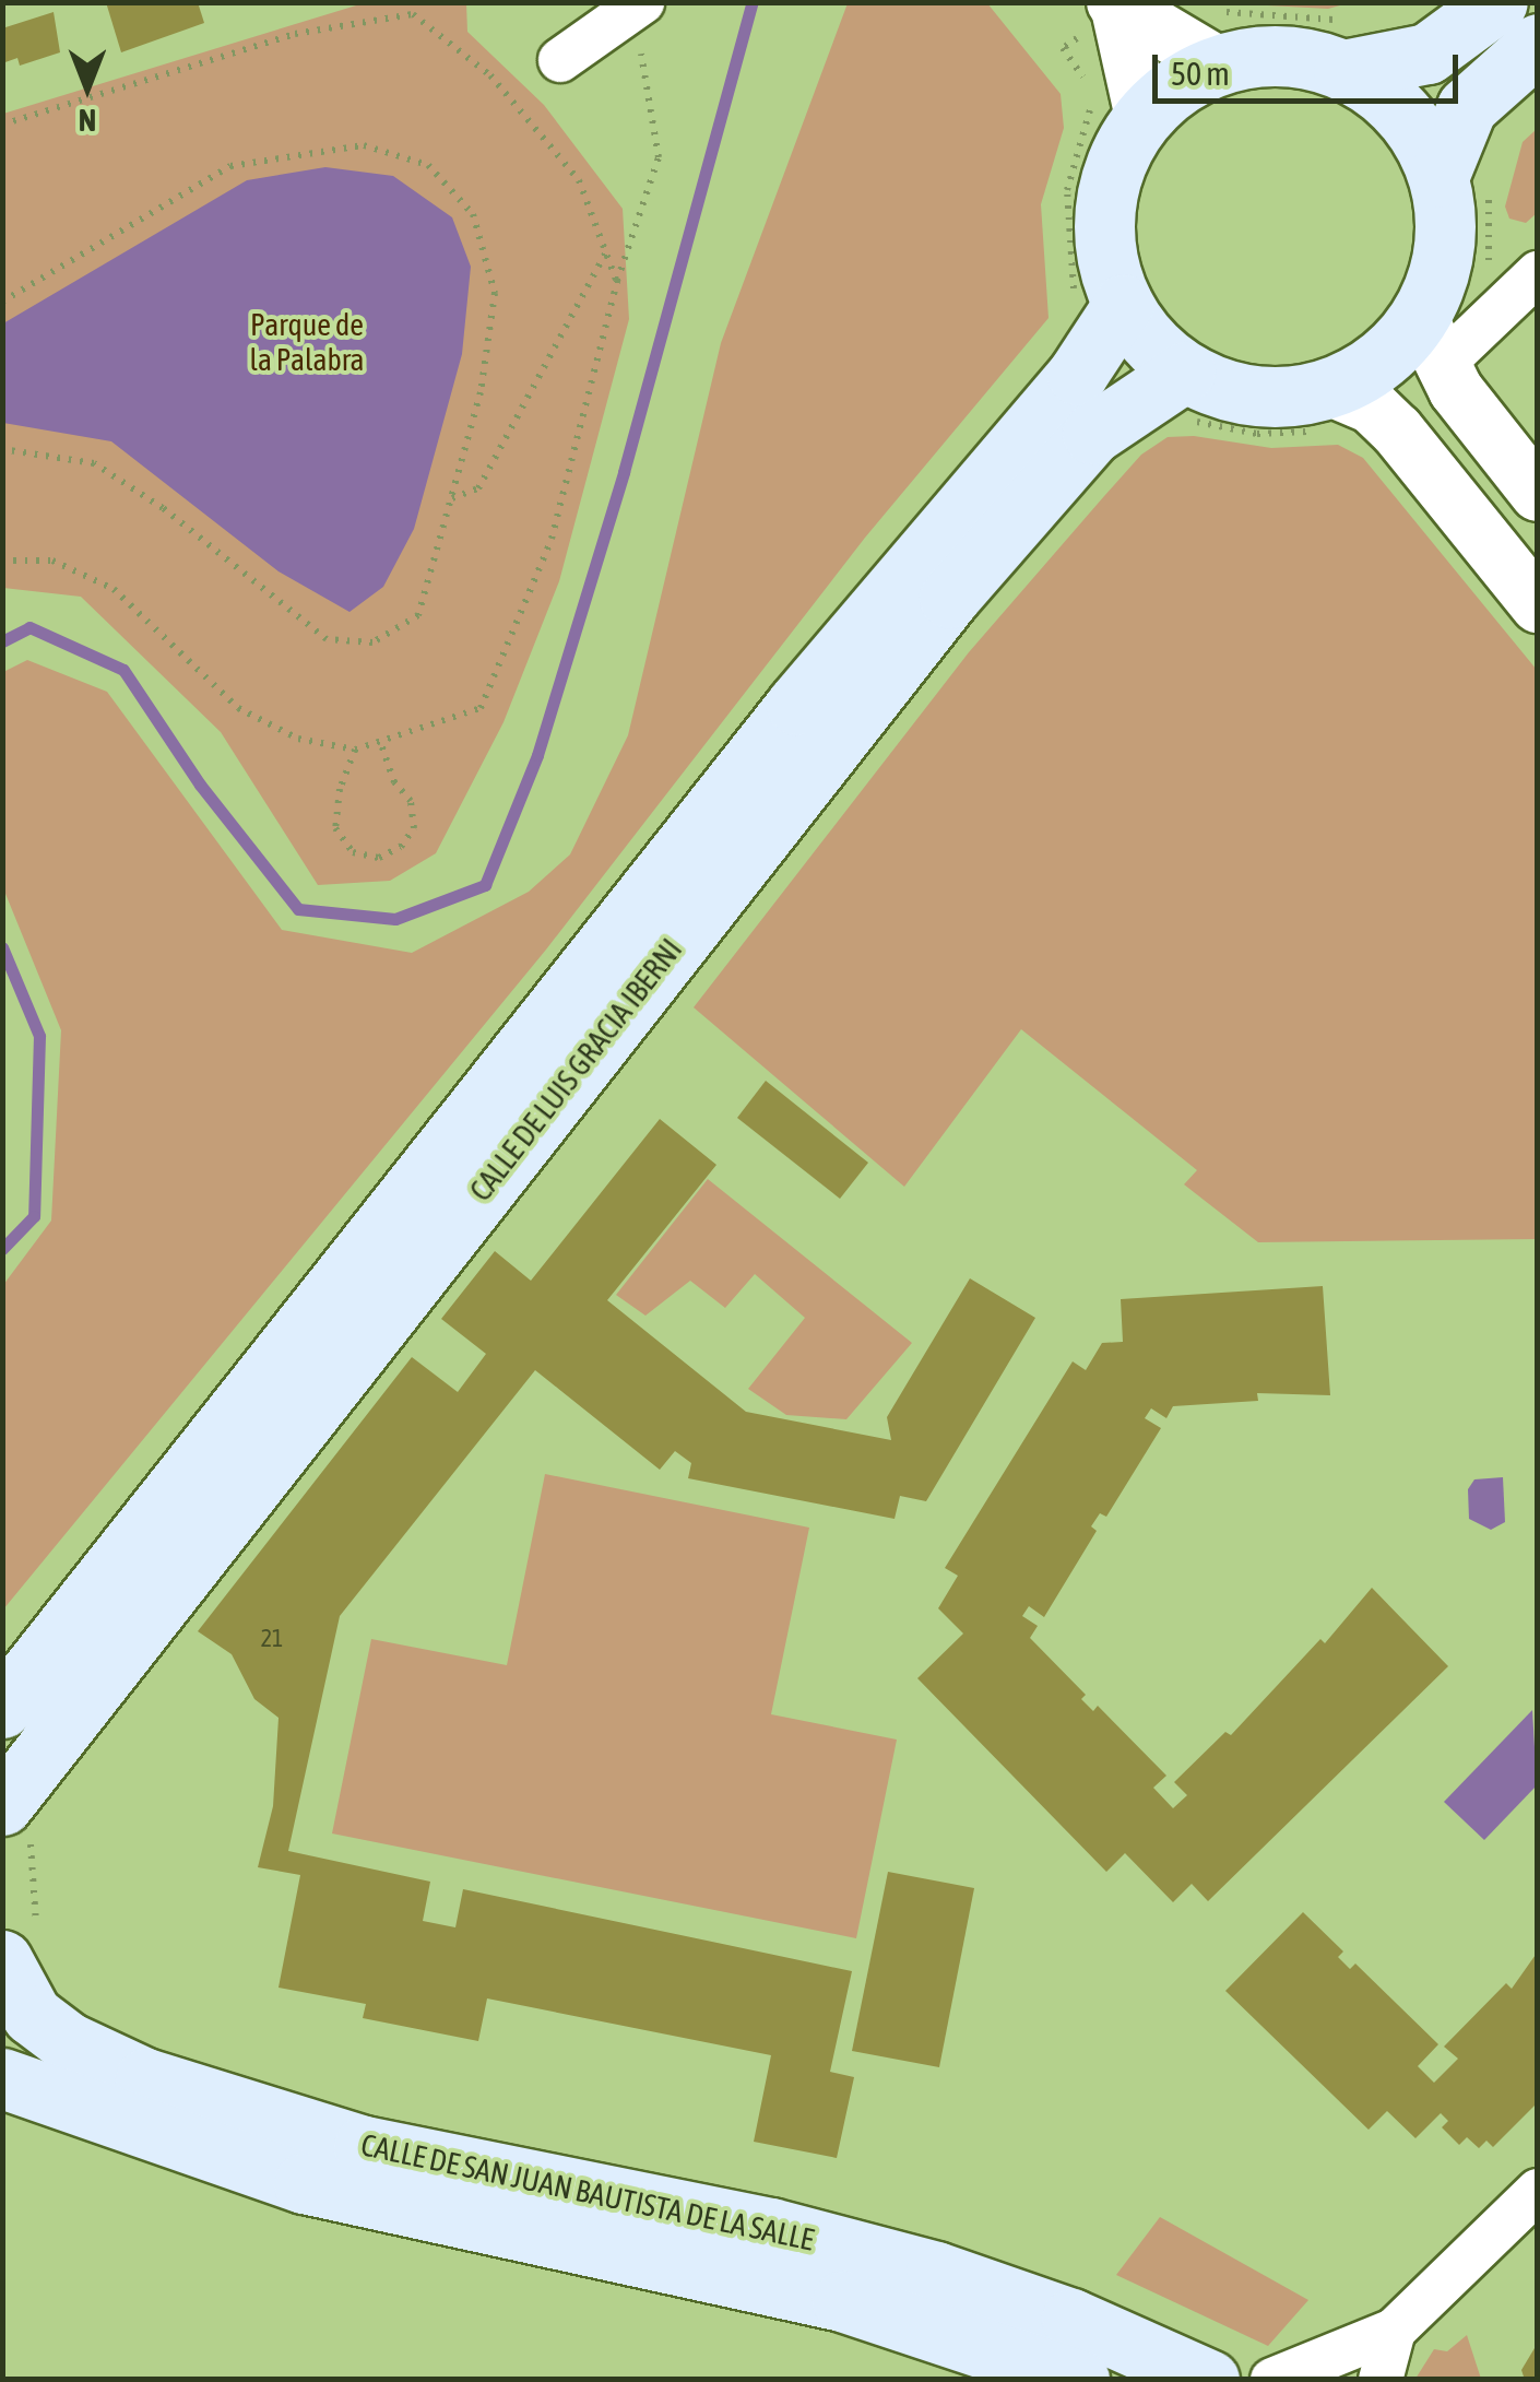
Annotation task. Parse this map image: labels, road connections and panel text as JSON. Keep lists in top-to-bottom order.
{
  "streets": {
    "main road": ["CALLE DE LUIS GRACIA IBERNI", "CALLE DE SAN JUAN BAUTISTA DE LA SALLE"]
  },
  "parks": ["Parque de la Palabra"],
  "house_numbers": ["21"],
  "scale_bar": "50 m",
  "north": "bottom"
}
